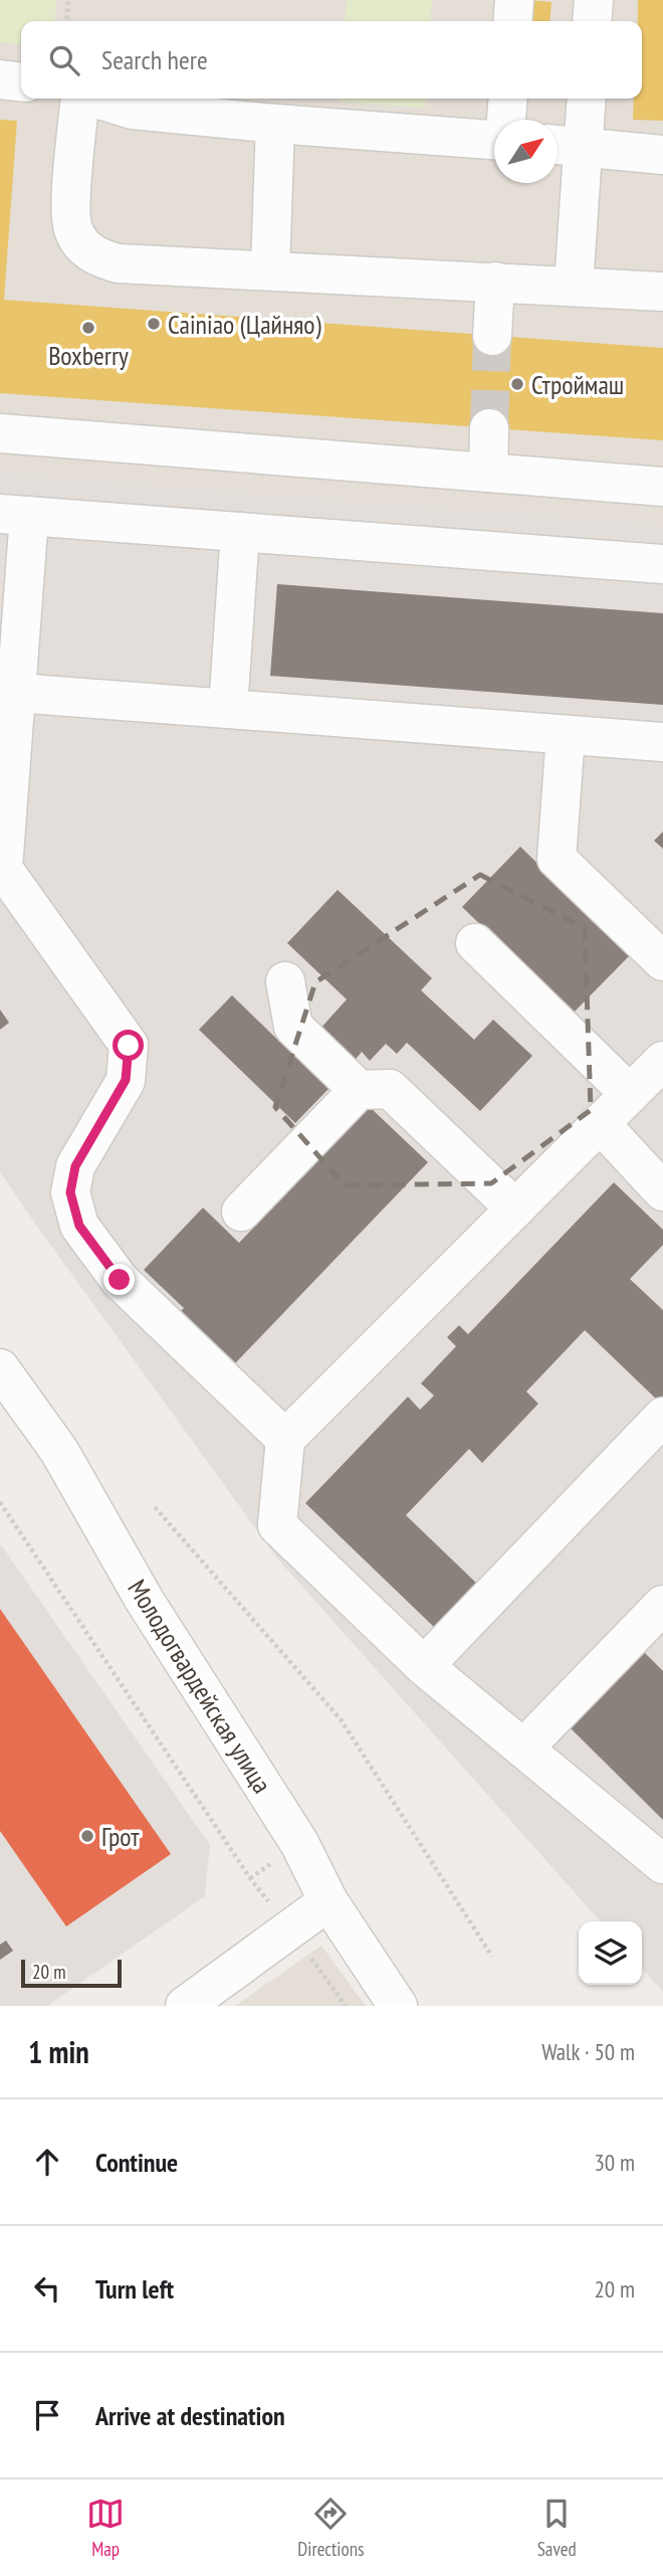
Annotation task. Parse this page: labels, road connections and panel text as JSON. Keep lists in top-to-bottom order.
{
  "streets": {
    "street": ["Молодогвардейская улица"]
  },
  "places": [
    "Cainiao (Цайняо)",
    "Boxberry",
    "Строймаш",
    "Грот"
  ],
  "scale_bar": "20 m",
  "north": "top right",
  "page": {
    "search": "Search here",
    "scale": "20 m",
    "heading": ["1 min", "Walk · 50 m"],
    "list": [
      ["Continue", "30 m"],
      ["Turn left", "20 m"],
      "Arrive at destination"
    ],
    "nav": ["Map", "Directions", "Saved"]
  }
}
